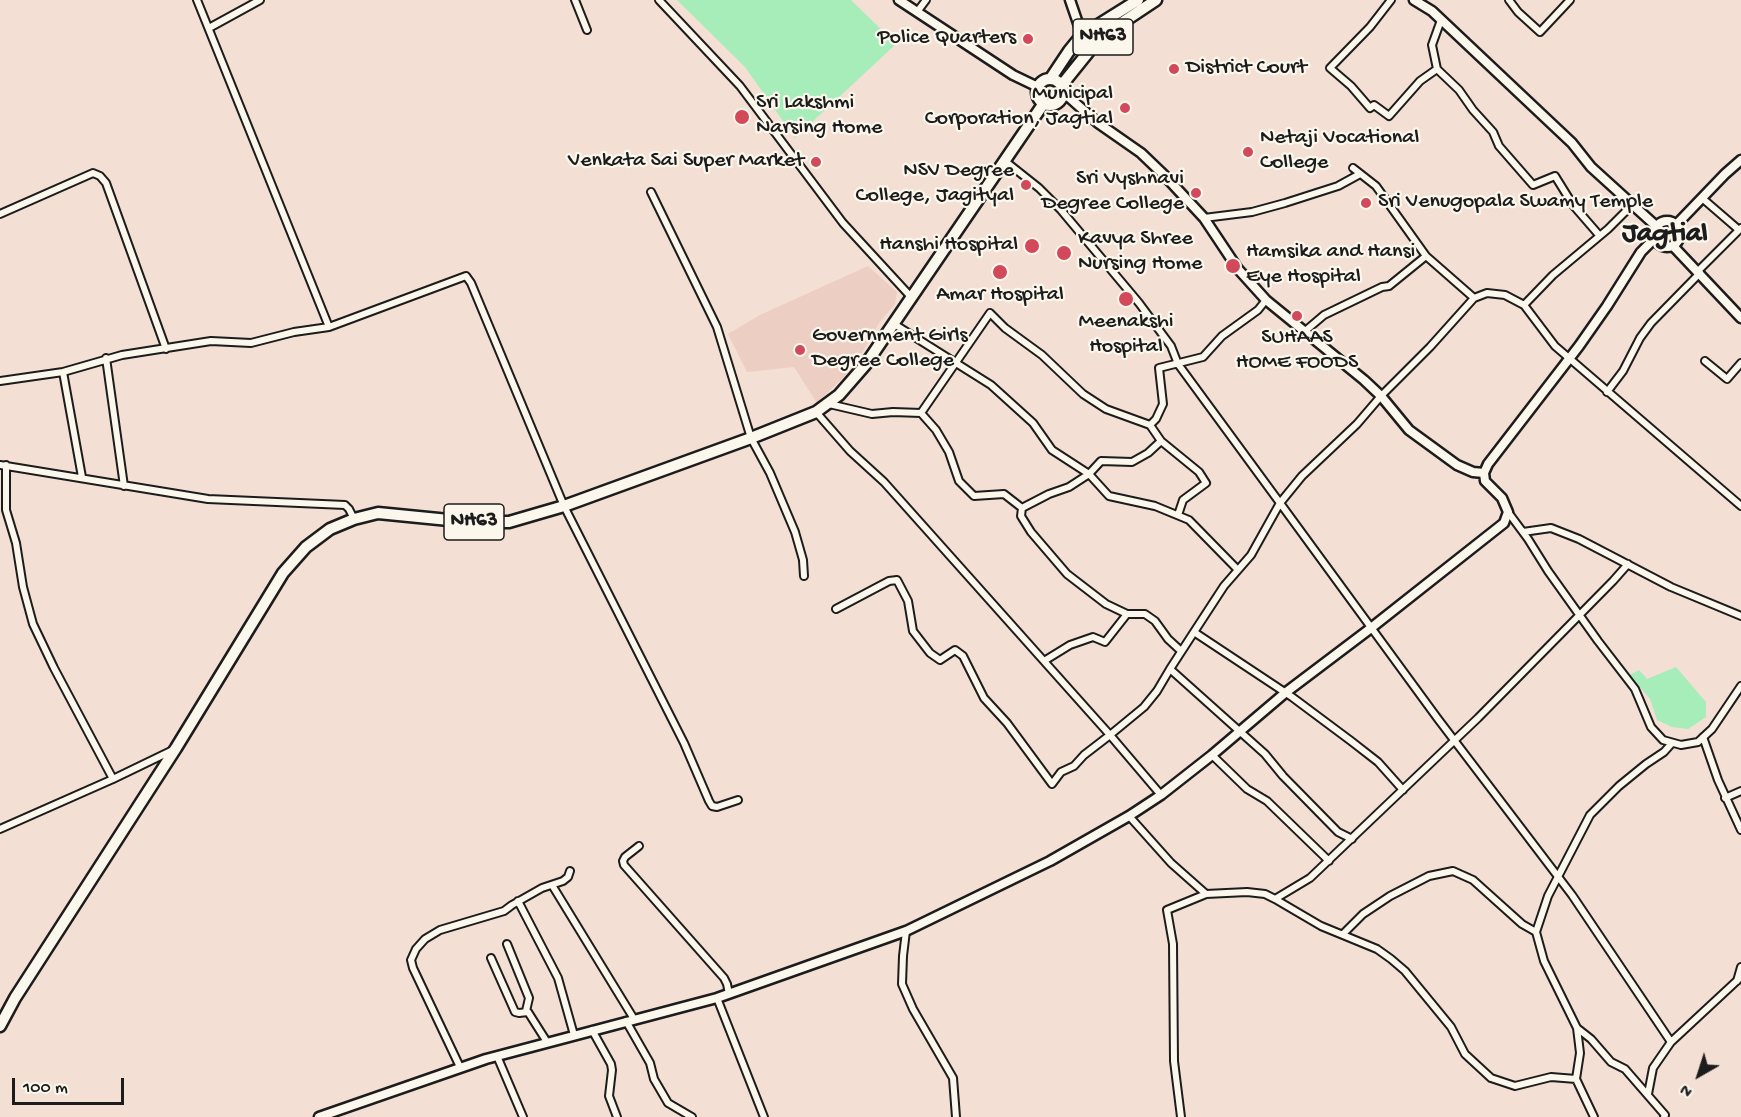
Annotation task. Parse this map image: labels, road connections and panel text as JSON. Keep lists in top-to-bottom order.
{
  "streets": {
    "highway": ["NH63"]
  },
  "districts": ["Jagtial"],
  "places": [
    "Police Quarters",
    "District Court",
    "Municipal Corporation, Jagtial",
    "Sri Lakshmi Narsing Home",
    "Netaji Vocational College",
    "Venkata Sai Super Market",
    "NSV Degree College, Jagityal",
    "Sri Vyshnavi Degree College",
    "Sri Venugopala Swamy Temple",
    "Hanshi Hospital",
    "Kavya Shree Nursing Home",
    "Hamsika and Hansi Eye Hospital",
    "Amar Hospital",
    "Meenakshi Hospital",
    "SUHAAS HOME FOODS",
    "Government Girls Degree College"
  ],
  "scale_bar": "100 m",
  "north": "bottom left"
}
